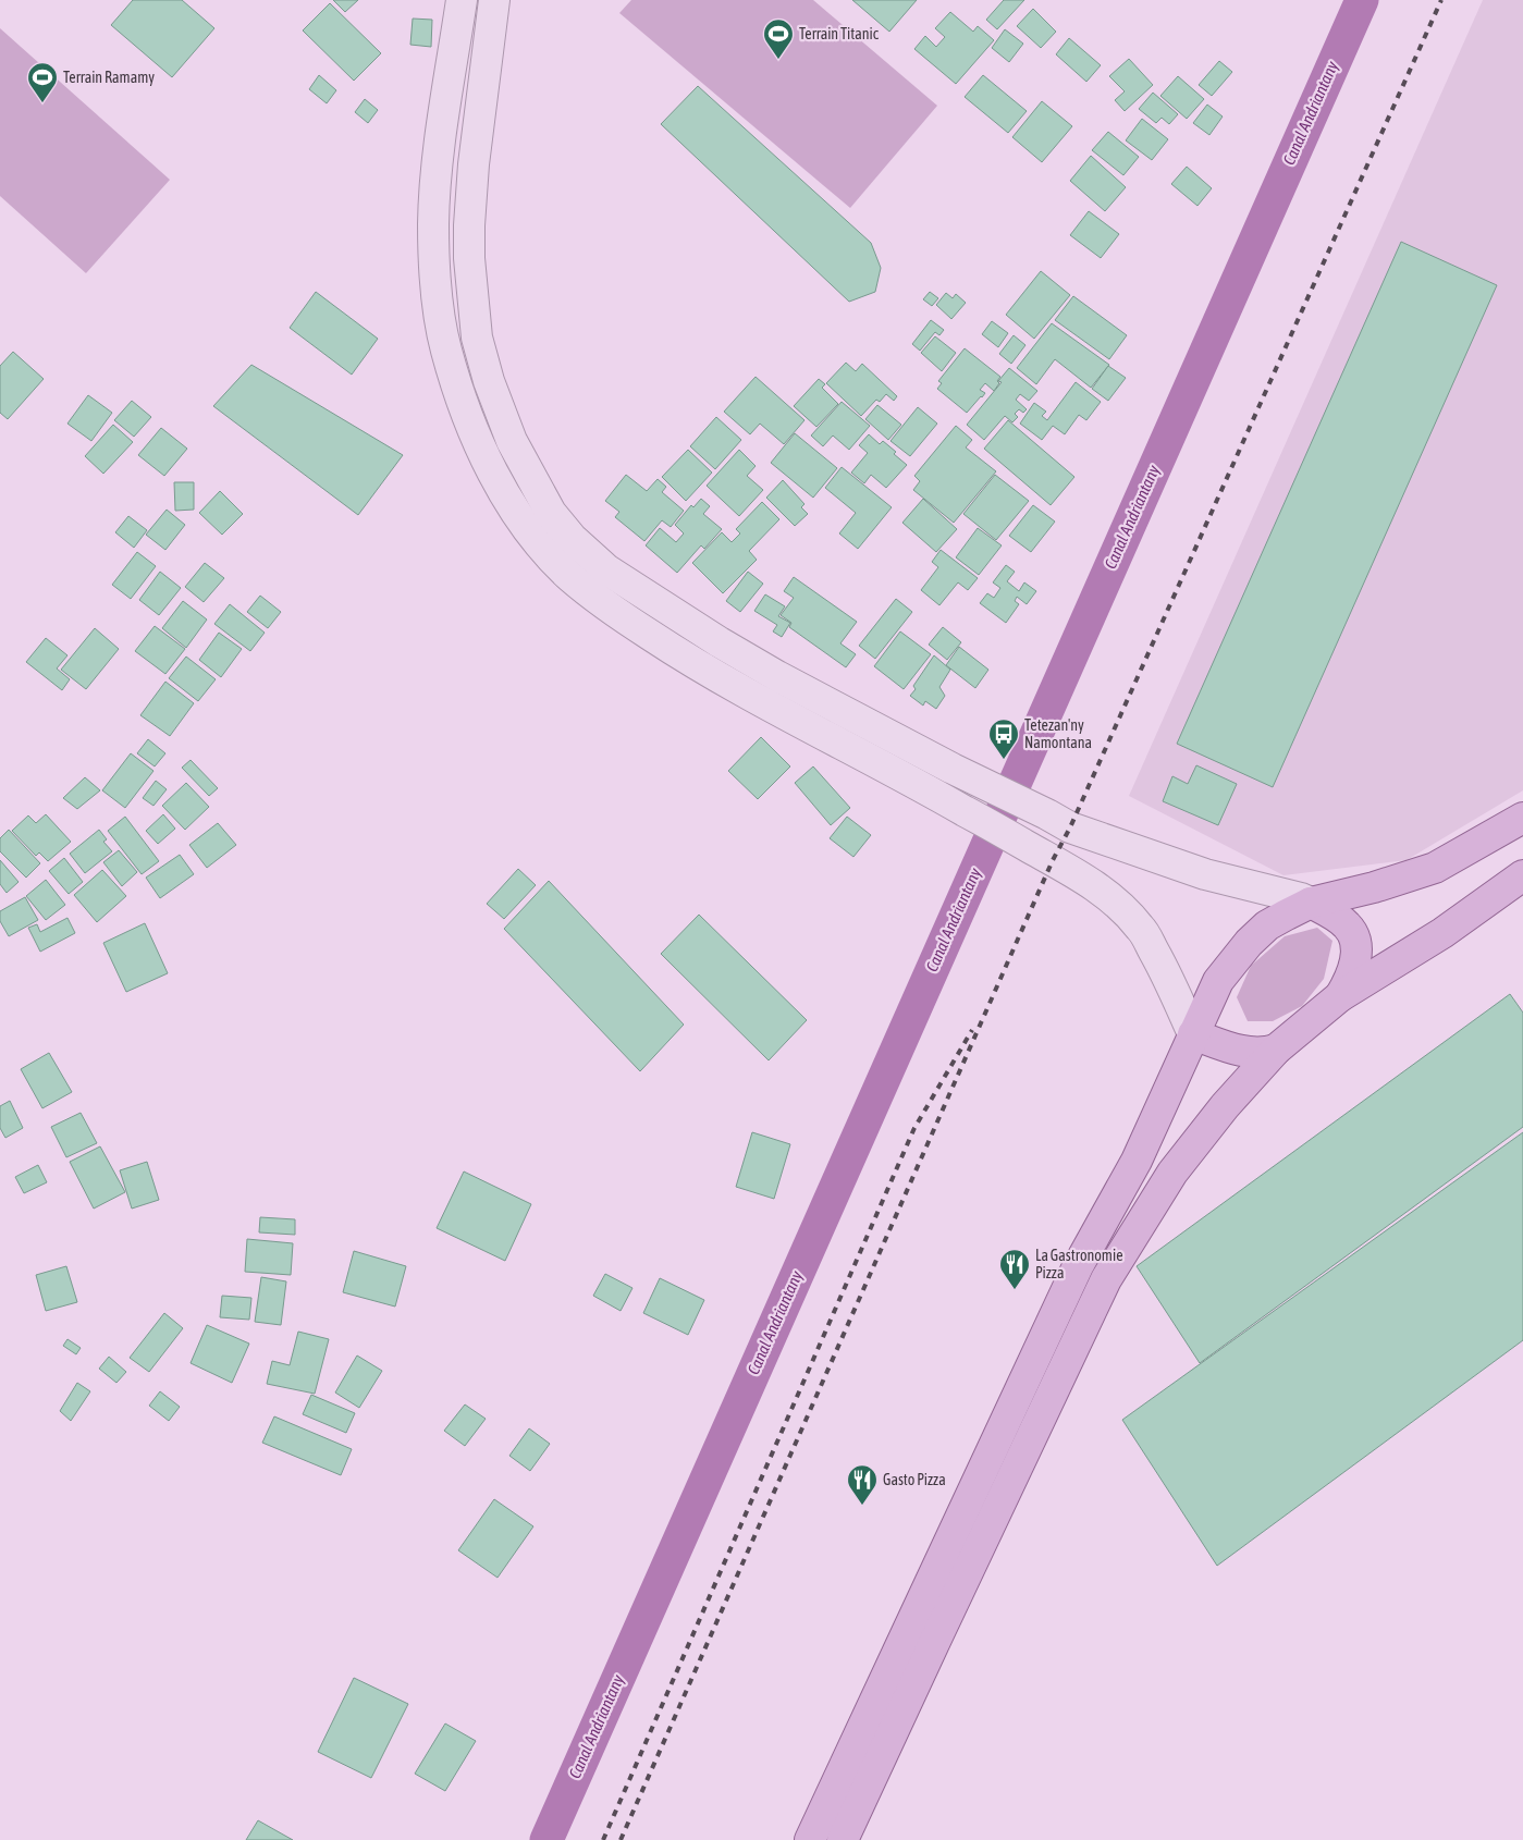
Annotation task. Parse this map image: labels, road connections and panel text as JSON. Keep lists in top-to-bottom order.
{
  "water": ["Canal Andriantany"],
  "places": {
    "sports": ["Terrain Titanic", "Terrain Ramamy"],
    "bus stop": ["Tetezan'ny Namontana"],
    "restaurant": ["La Gastronomie Pizza", "Gasto Pizza"]
  }
}
